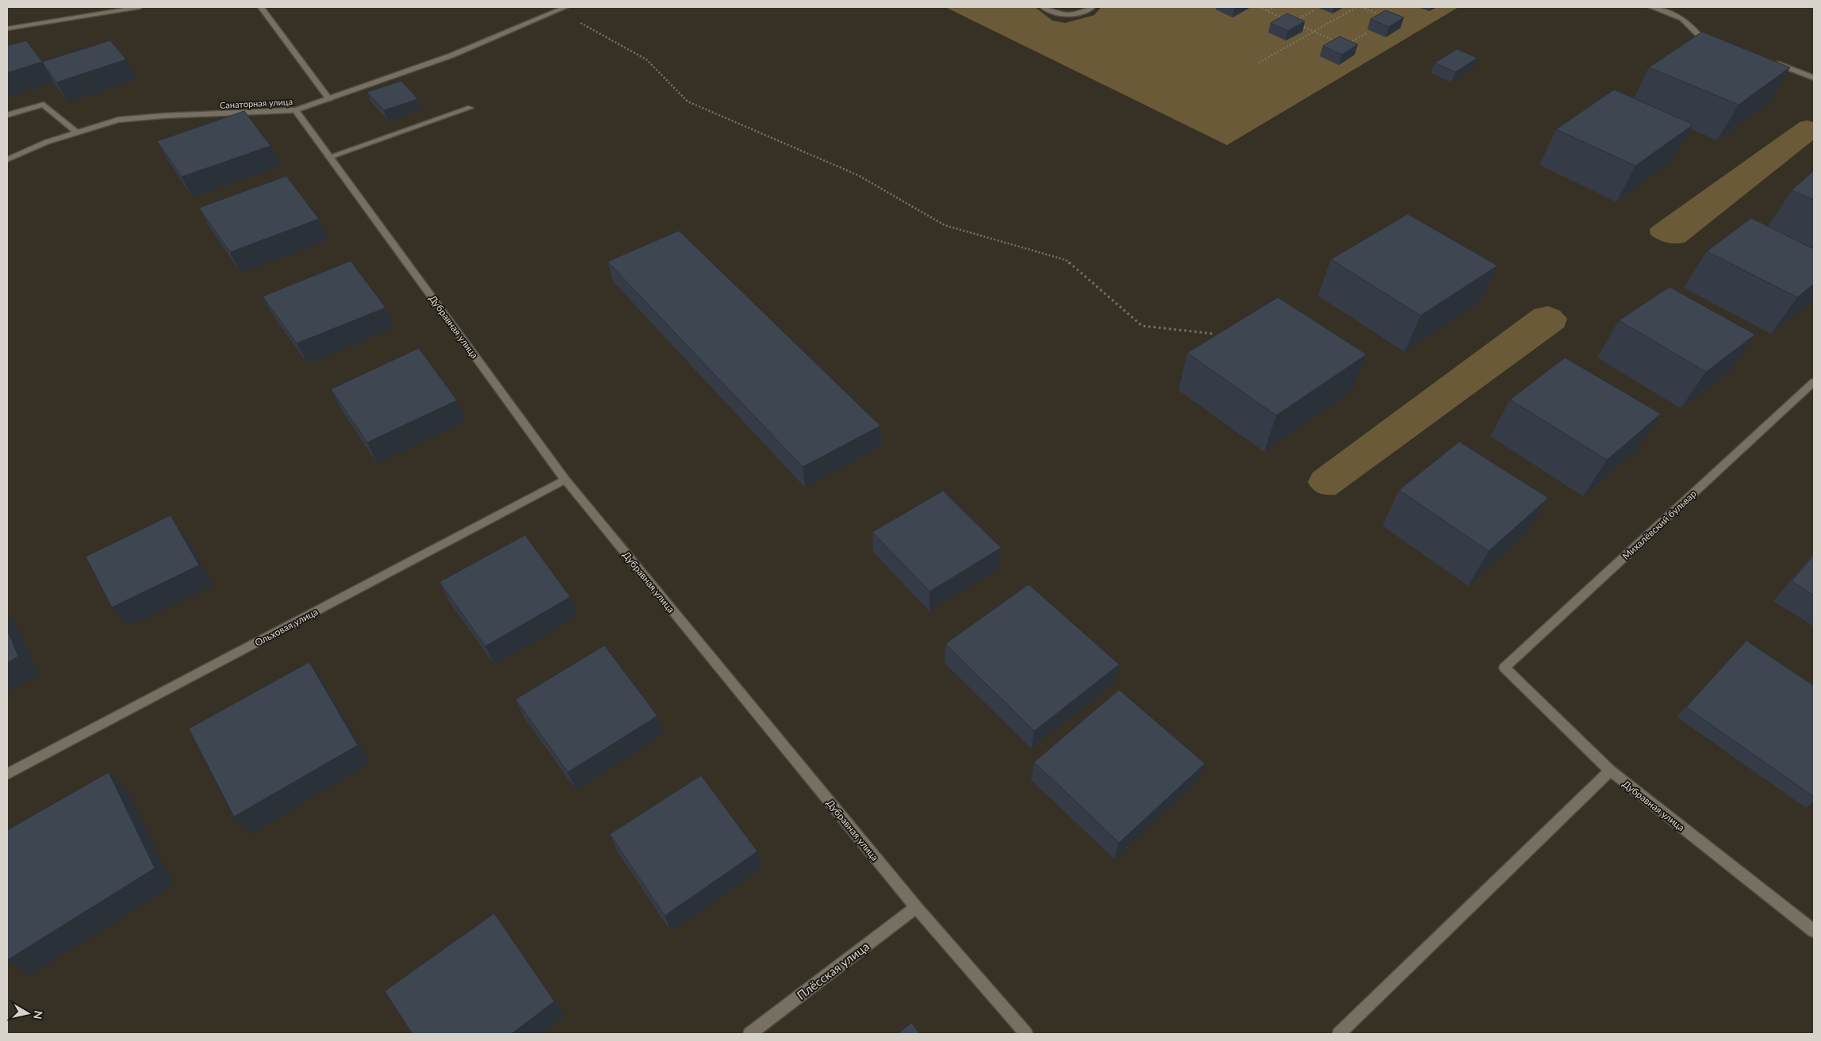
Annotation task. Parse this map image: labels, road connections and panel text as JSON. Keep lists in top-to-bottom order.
{
  "streets": {
    "street": [
      "Санаторная улица",
      "Дубравная улица",
      "Михалёвский бульвар",
      "Ольховая улица",
      "Плёсская улица"
    ]
  },
  "crossings": [
    ["Санаторная улица", "Дубравная улица"],
    ["Дубравная улица", "Михалёвский бульвар"],
    ["Дубравная улица", "Ольховая улица"],
    ["Дубравная улица", "Плёсская улица"]
  ],
  "north": "right"
}
